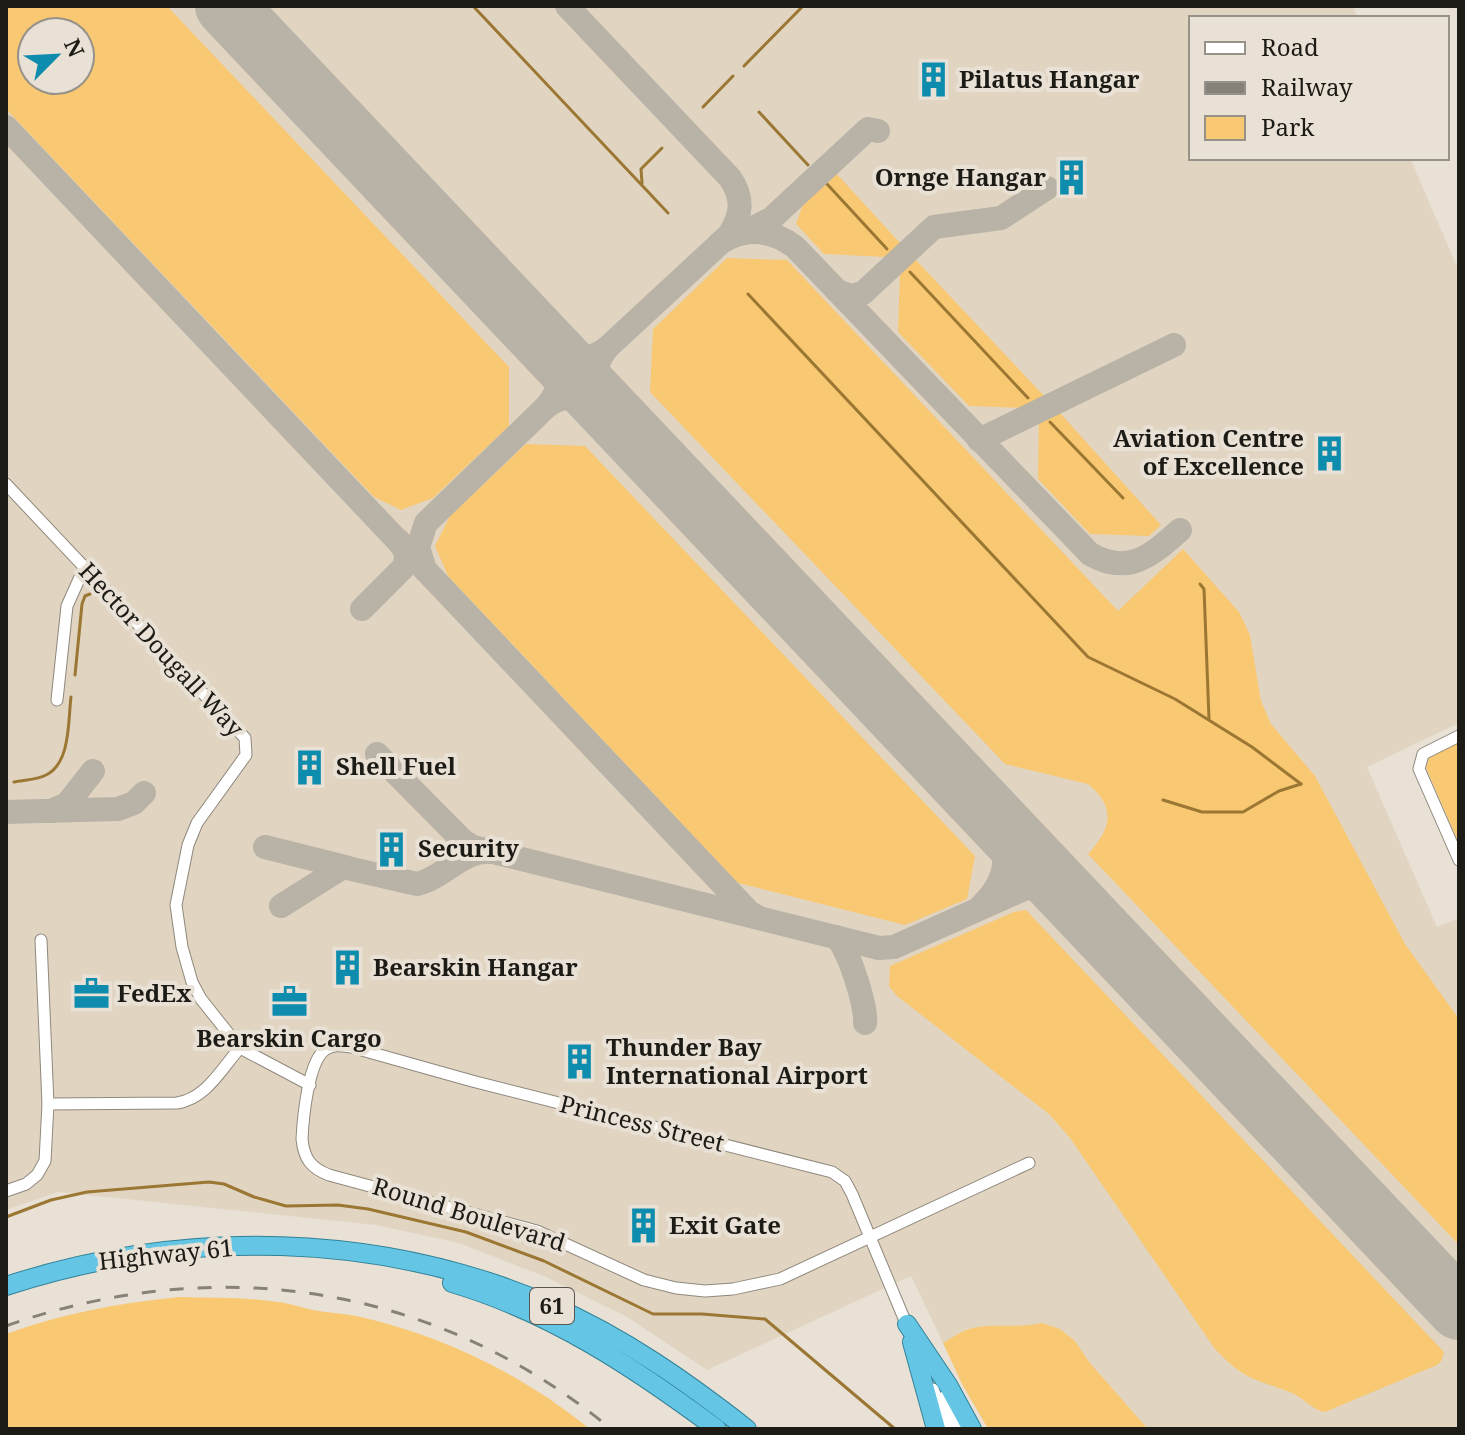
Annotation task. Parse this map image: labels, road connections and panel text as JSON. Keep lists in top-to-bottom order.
{
  "streets": {
    "highway": ["Highway 61", "61"],
    "street": ["Hector Dougall Way", "Princess Street", "Round Boulevard"]
  },
  "crossings": [
    ["Princess Street", "Round Boulevard"],
    ["Highway 61", "61"]
  ],
  "places": {
    "building": [
      "Pilatus Hangar",
      "Ornge Hangar",
      "Aviation Centre of Excellence",
      "Shell Fuel",
      "Security",
      "Bearskin Hangar",
      "Thunder Bay International Airport",
      "Exit Gate"
    ],
    "office": ["FedEx", "Bearskin Cargo"]
  },
  "legend": ["Road", "Railway", "Park"],
  "north": "top right"
}
